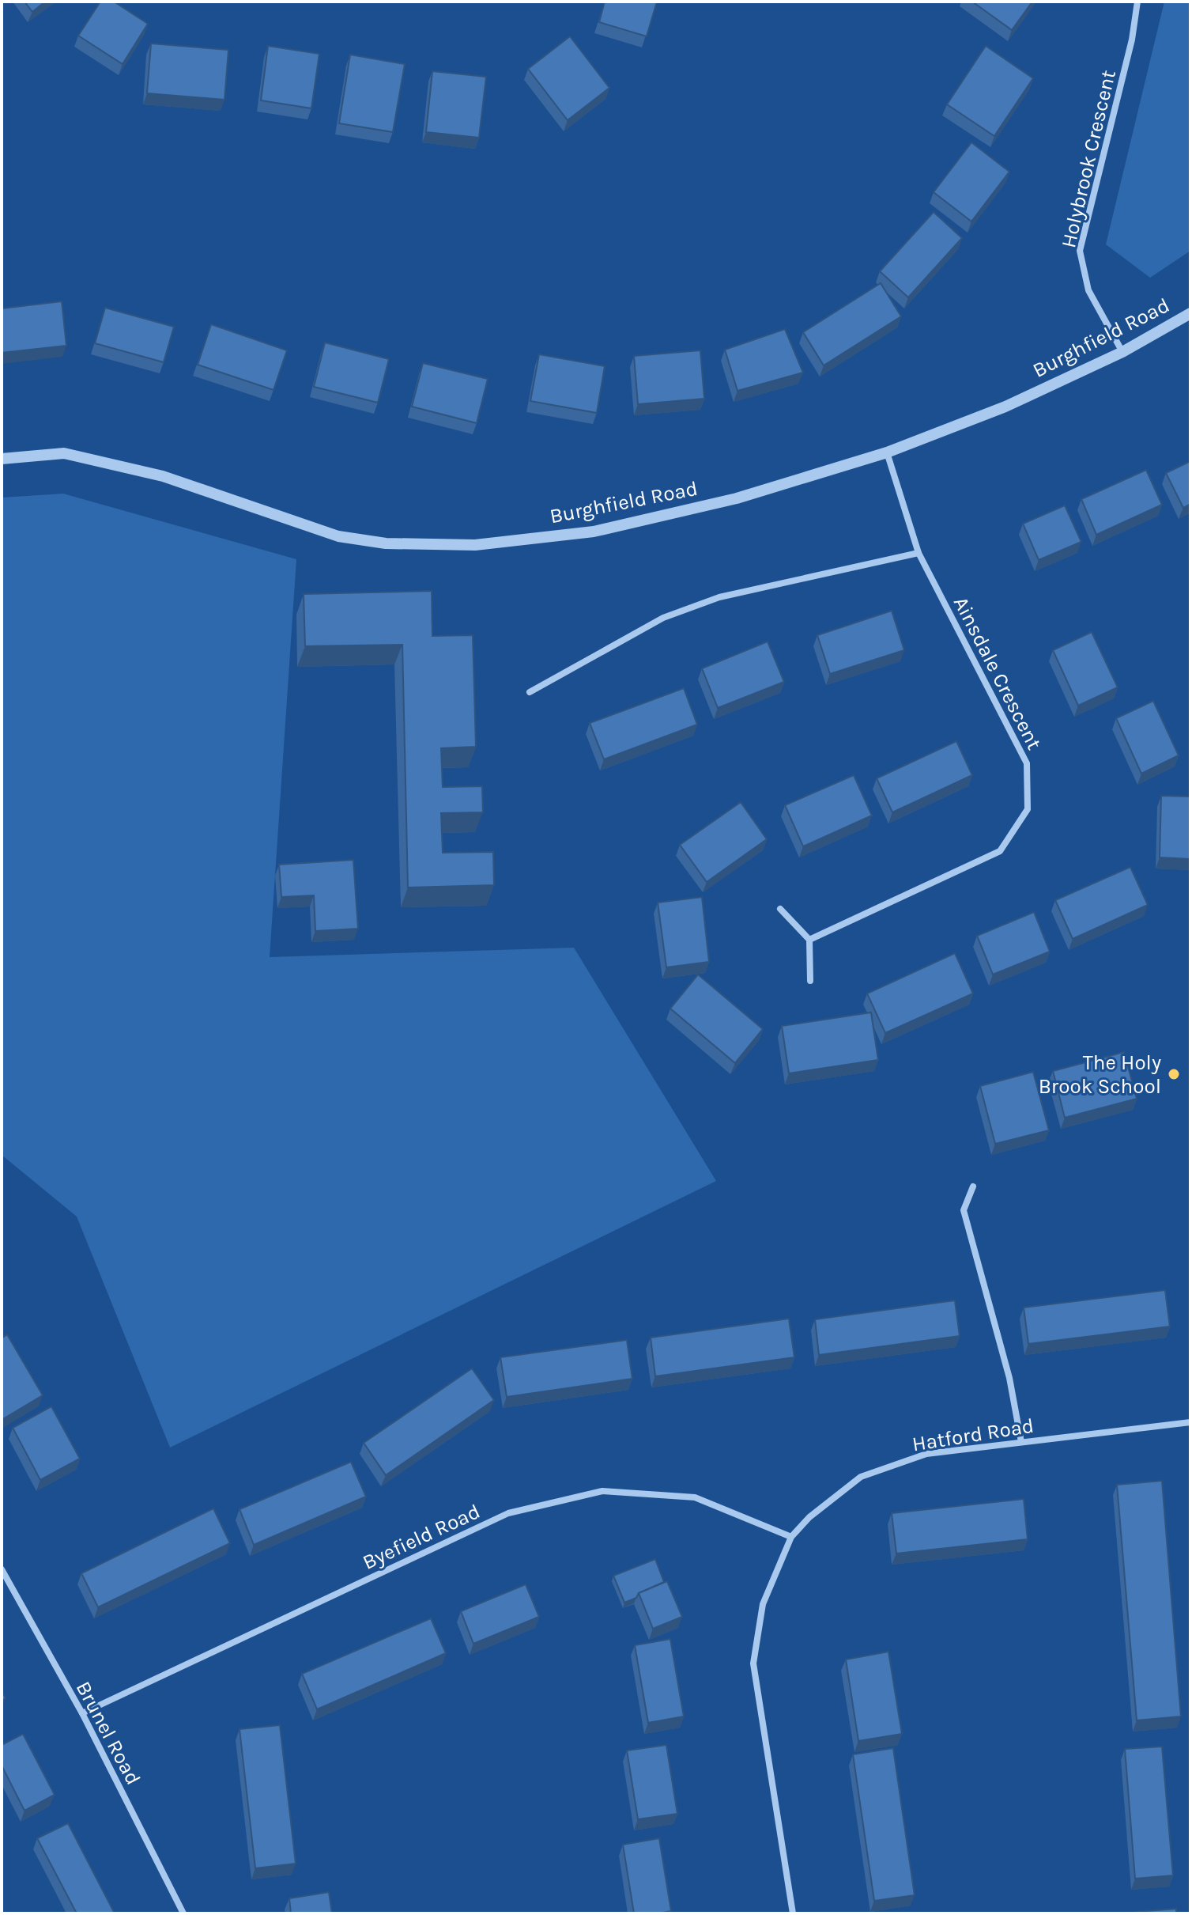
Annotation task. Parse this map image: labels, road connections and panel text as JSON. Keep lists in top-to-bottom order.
{
  "streets": {
    "street": [
      "Holybrook Crescent",
      "Burghfield Road",
      "Ainsdale Crescent",
      "Hatford Road",
      "Byefield Road",
      "Brunel Road"
    ]
  },
  "crossings": [
    ["Holybrook Crescent", "Burghfield Road"],
    ["Burghfield Road", "Ainsdale Crescent"],
    ["Hatford Road", "Byefield Road"],
    ["Byefield Road", "Brunel Road"]
  ],
  "places": ["The Holy Brook School"]
}
